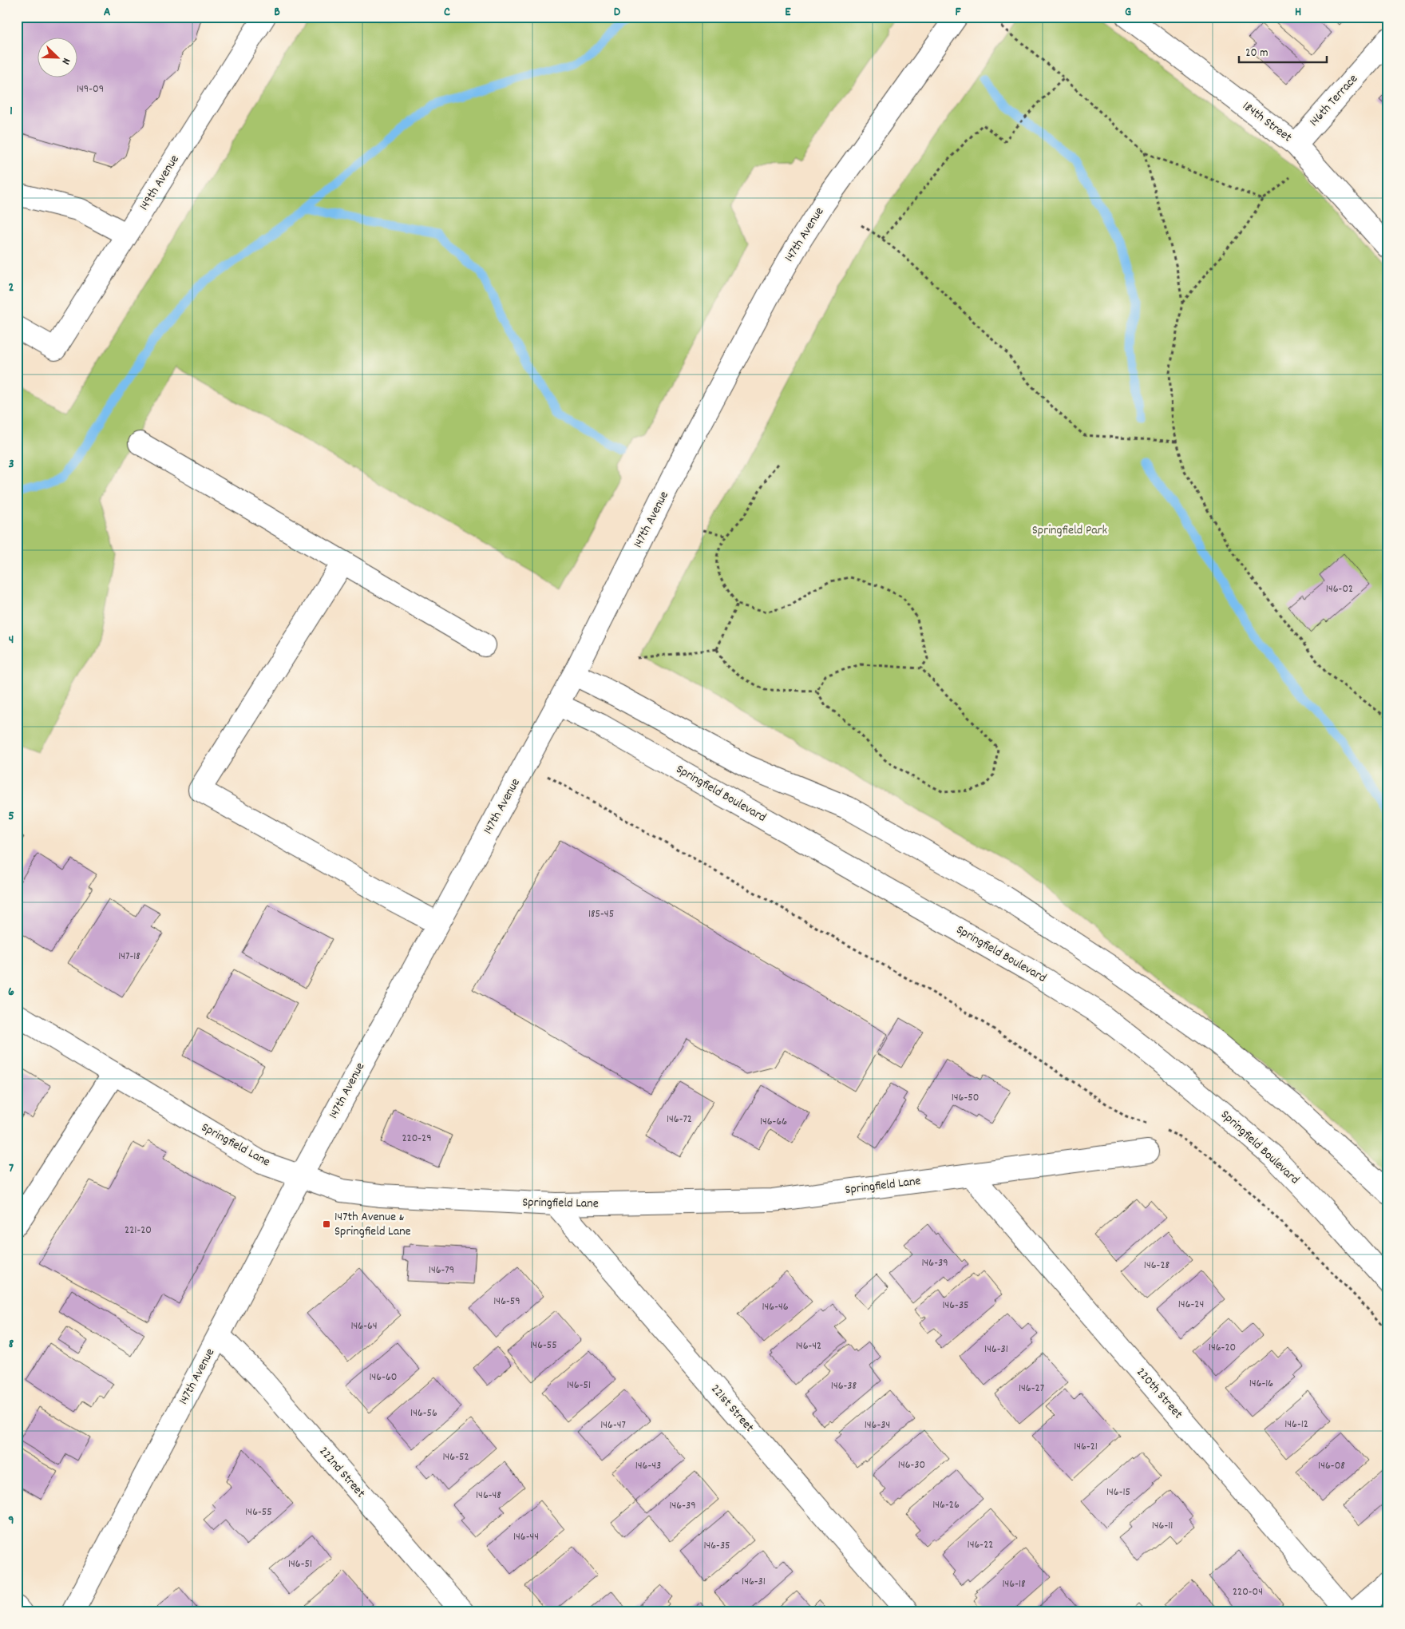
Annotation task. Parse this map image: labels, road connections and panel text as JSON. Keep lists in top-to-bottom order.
{
  "streets": {
    "street": [
      "146th Terrace",
      "184th Street",
      "149th Avenue",
      "147th Avenue",
      "Springfield Boulevard",
      "Springfield Lane",
      "220th Street",
      "221st Street",
      "222nd Street"
    ]
  },
  "crossings": [
    ["146th Terrace", "184th Street"],
    ["147th Avenue", "Springfield Boulevard"],
    ["147th Avenue", "Springfield Lane"],
    ["147th Avenue", "222nd Street"],
    ["Springfield Lane", "220th Street"],
    ["Springfield Lane", "221st Street"]
  ],
  "parks": ["Springfield Park"],
  "places": {
    "transit": ["147th Avenue & Springfield Lane"]
  },
  "house_numbers": [
    "149-09",
    "146-02",
    "185-45",
    "147-18",
    "146-50",
    "146-72",
    "146-66",
    "220-29",
    "221-20",
    "146-39",
    "146-28",
    "146-79",
    "146-59",
    "146-24",
    "146-35",
    "146-46",
    "146-64",
    "146-55",
    "146-42",
    "146-20",
    "146-31",
    "146-60",
    "146-16",
    "146-51",
    "146-38",
    "146-27",
    "146-56",
    "146-12",
    "146-47",
    "146-34",
    "146-21",
    "146-52",
    "146-30",
    "146-43",
    "146-08",
    "146-15",
    "146-48",
    "146-26",
    "146-39",
    "146-55",
    "146-11",
    "146-44",
    "146-22",
    "146-35",
    "146-51",
    "146-31",
    "146-18",
    "220-04"
  ],
  "scale_bar": "20 m",
  "north": "bottom right",
  "grid": {
    "columns": [
      "A",
      "B",
      "C",
      "D",
      "E",
      "F",
      "G",
      "H"
    ],
    "rows": [
      "1",
      "2",
      "3",
      "4",
      "5",
      "6",
      "7",
      "8",
      "9"
    ]
  }
}
